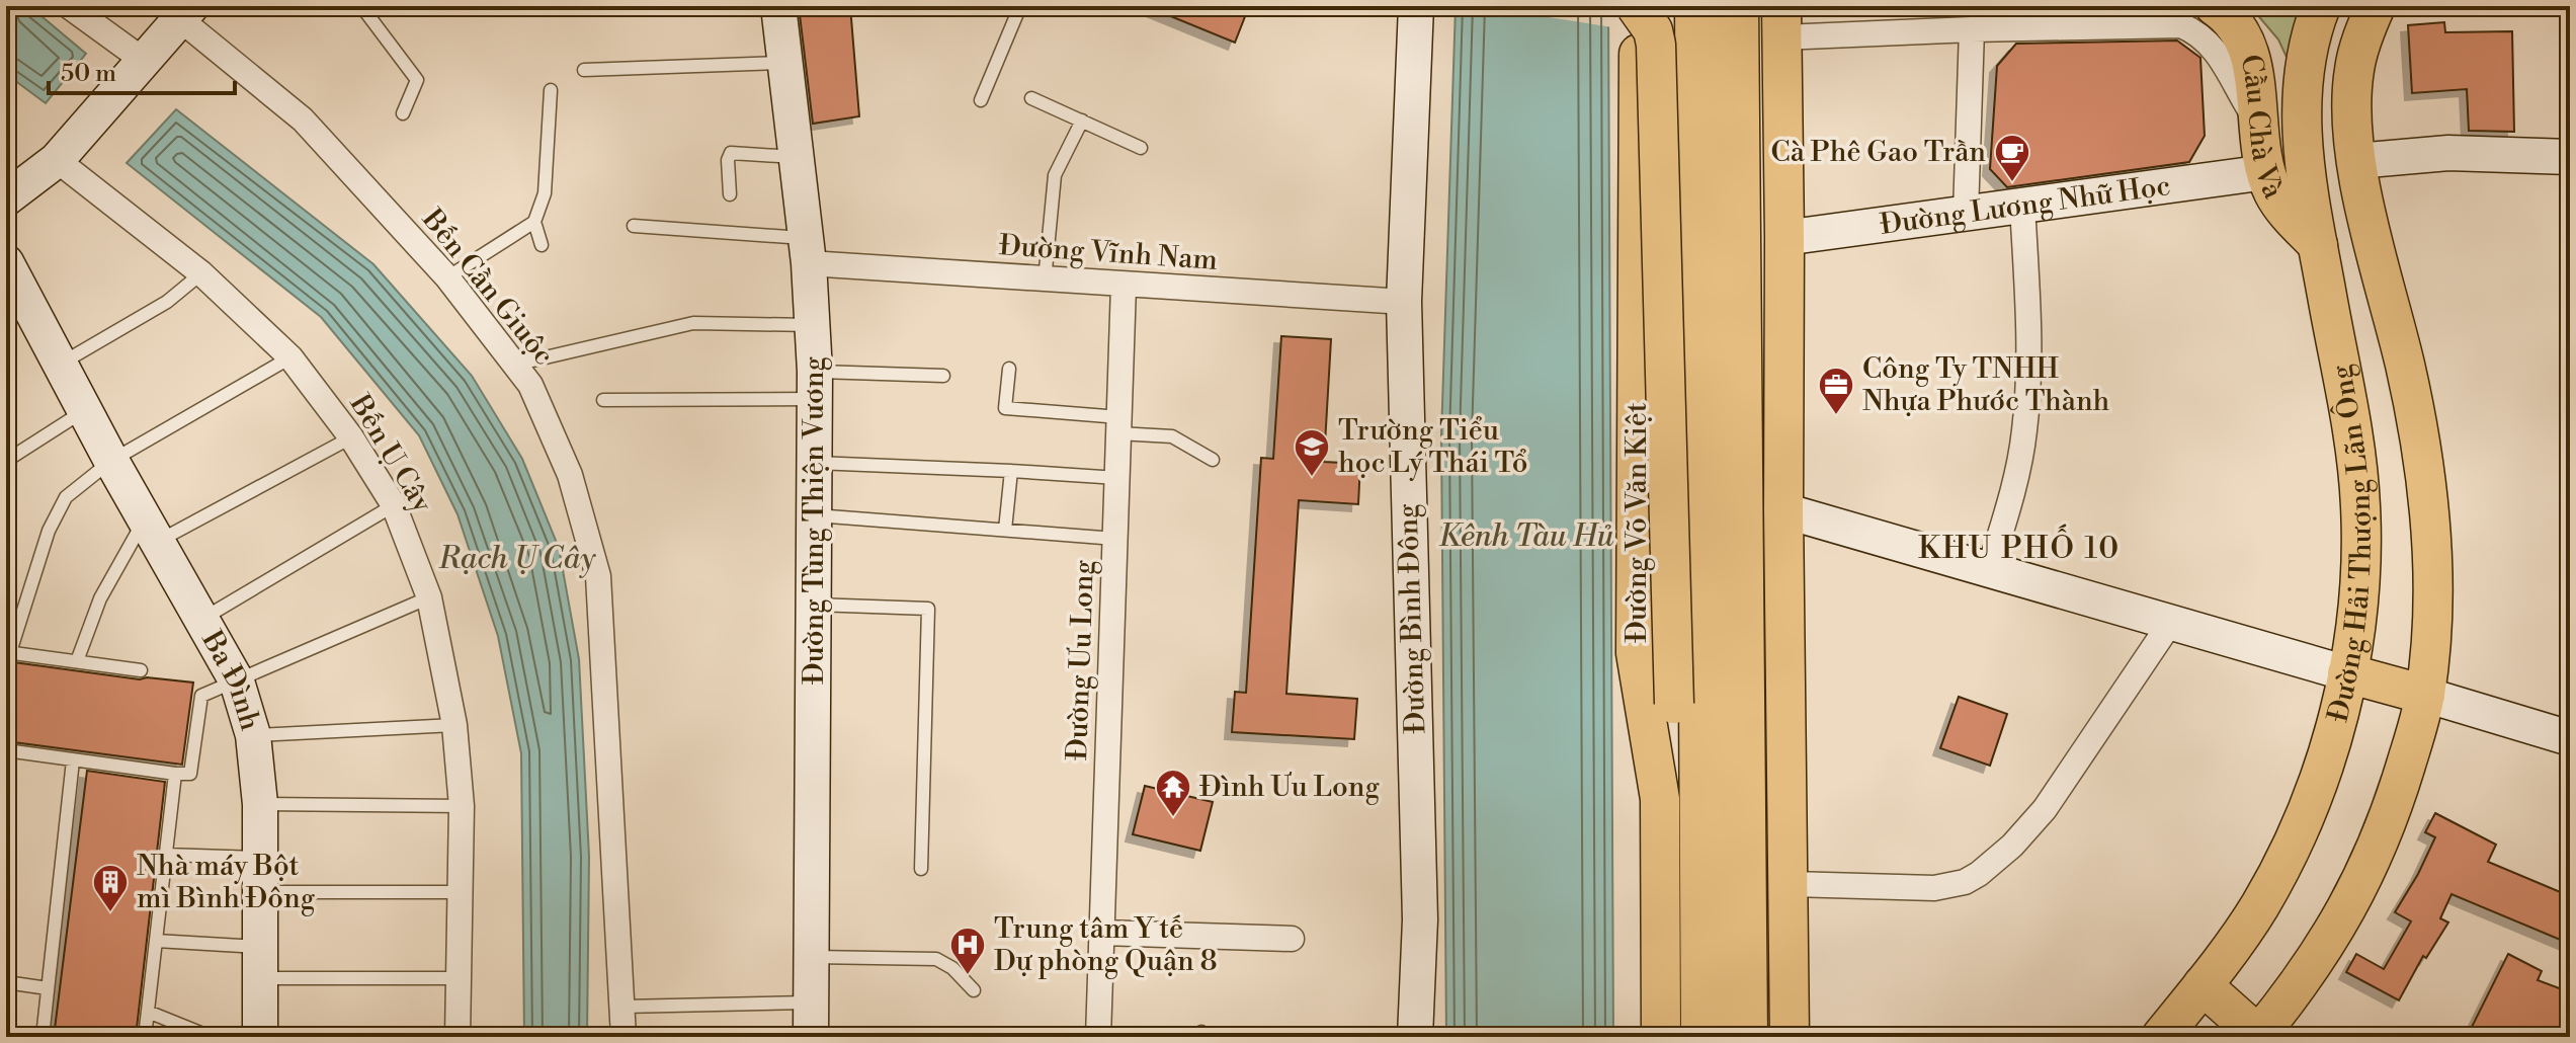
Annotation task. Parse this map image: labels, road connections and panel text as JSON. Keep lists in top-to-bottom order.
{
  "streets": {
    "main road": ["Cầu Chà Và", "Đường Võ Văn Kiệt", "Đường Hải Thượng Lãn Ông"],
    "street": [
      "Đường Lương Nhữ Học",
      "Đường Vĩnh Nam",
      "Bến Cần Giuộc",
      "Bến Ụ Cây",
      "Đường Tùng Thiện Vương",
      "Đường Bình Đông",
      "Đường Ưu Long",
      "Ba Đình"
    ]
  },
  "crossings": [
    ["Cầu Chà Và", "Đường Lương Nhữ Học"],
    ["Cầu Chà Và", "Đường Hải Thượng Lãn Ông"],
    ["Đường Vĩnh Nam", "Đường Tùng Thiện Vương"],
    ["Đường Vĩnh Nam", "Đường Bình Đông"],
    ["Đường Vĩnh Nam", "Đường Ưu Long"]
  ],
  "districts": ["KHU PHỐ 10"],
  "water": ["Kênh Tàu Hủ", "Rạch Ụ Cây"],
  "places": {
    "cafe": ["Cà Phê Gao Trần"],
    "office": ["Công Ty TNHH Nhựa Phước Thành"],
    "school or university": ["Trường Tiểu học Lý Thái Tổ"],
    "temple": ["Đình Ưu Long"],
    "building": ["Nhà máy Bột mì Bình Đông"],
    "hospital": ["Trung tâm Y tế Dự phòng Quận 8"]
  },
  "scale_bar": "50 m"
}
